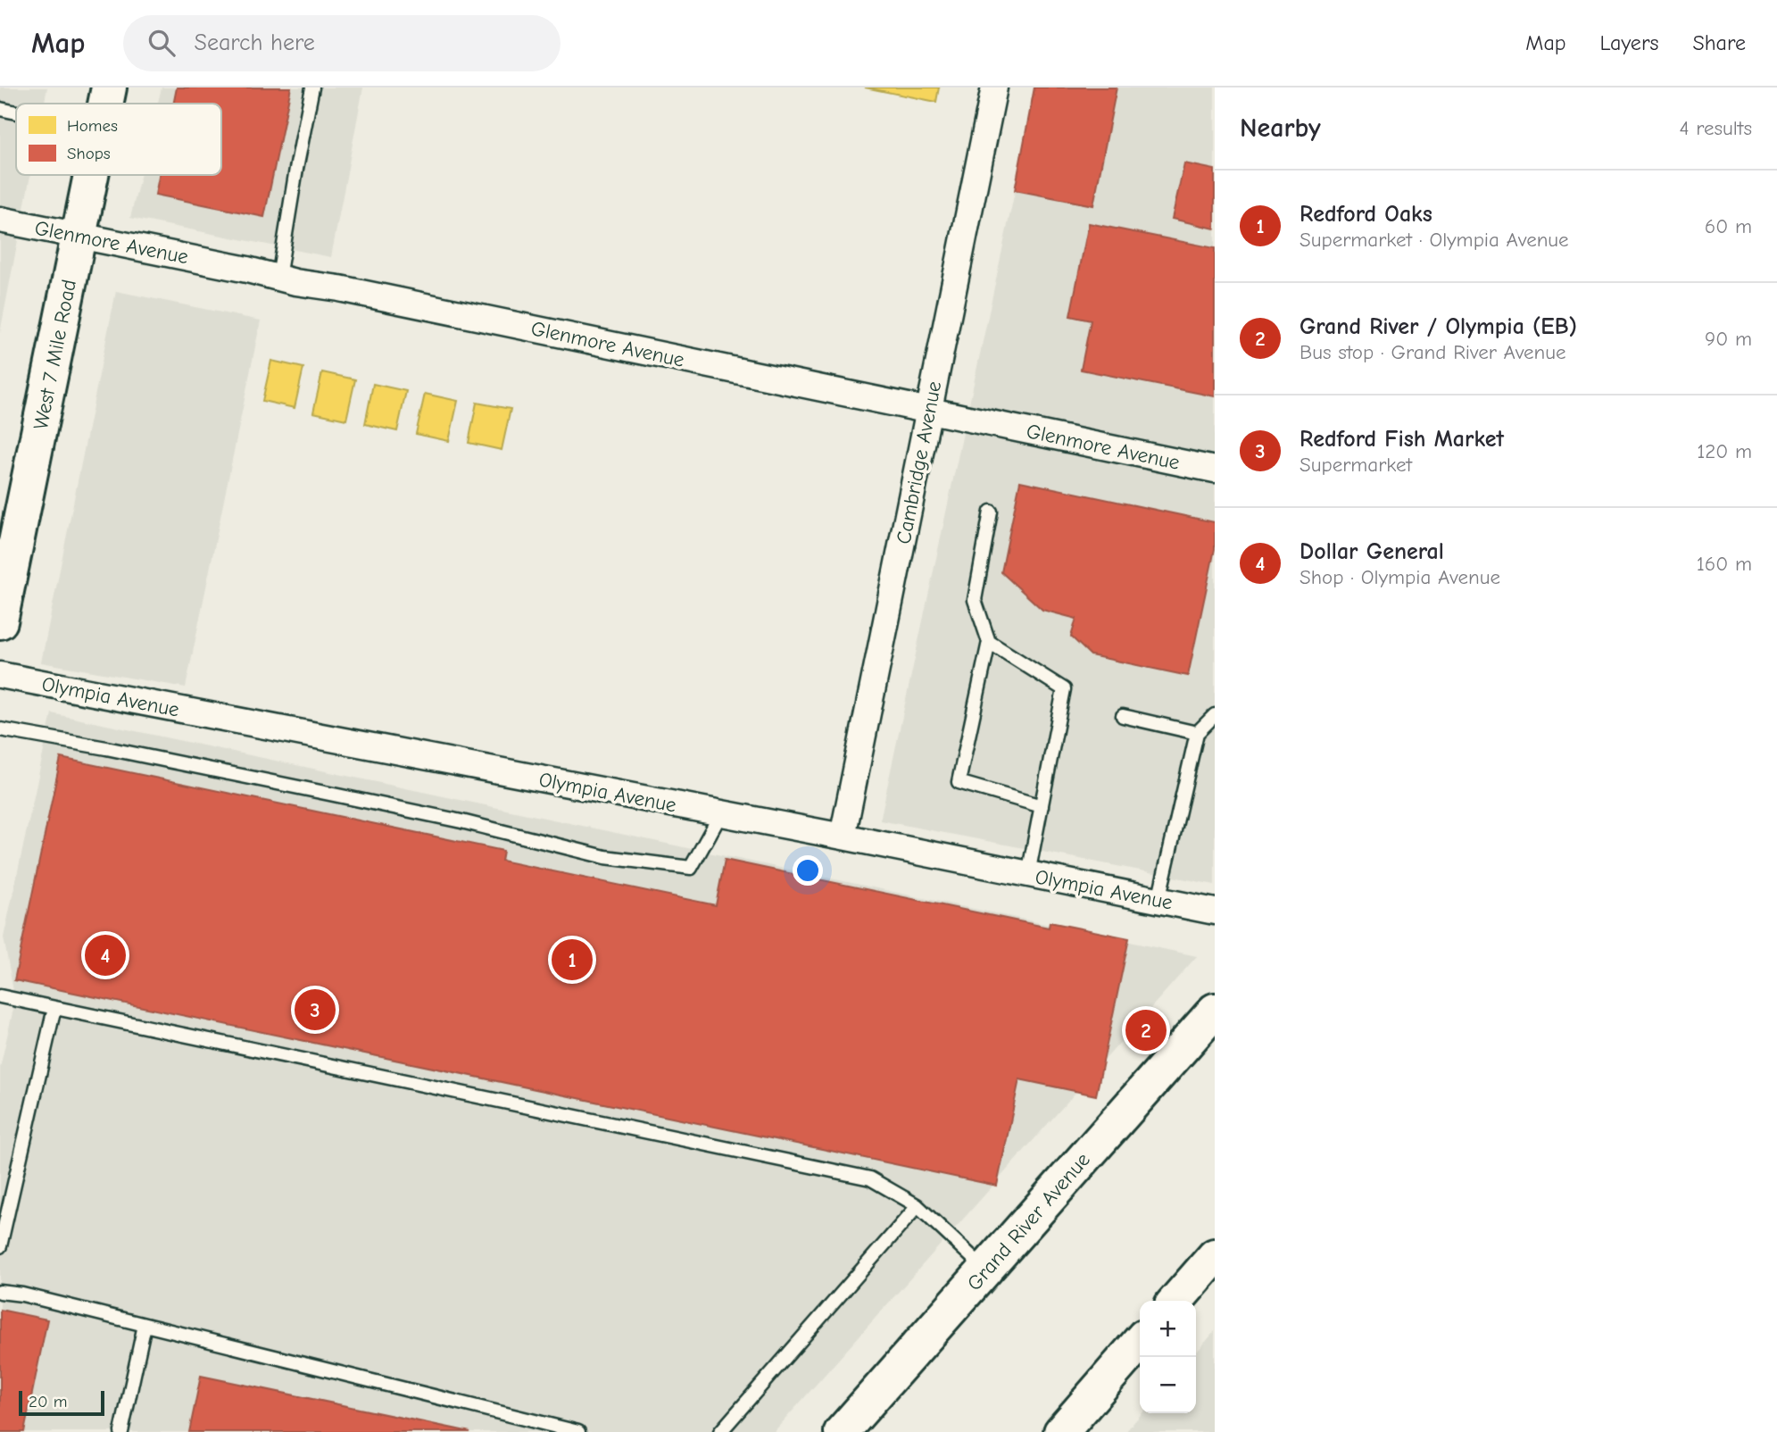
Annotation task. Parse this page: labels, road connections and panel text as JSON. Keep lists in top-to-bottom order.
{
  "streets": {
    "main road": ["West 7 Mile Road", "Grand River Avenue"],
    "street": ["Glenmore Avenue", "Cambridge Avenue", "Olympia Avenue"]
  },
  "crossings": [
    ["Glenmore Avenue", "West 7 Mile Road"],
    ["Glenmore Avenue", "Cambridge Avenue"],
    ["Cambridge Avenue", "Olympia Avenue"]
  ],
  "legend": ["Homes", "Shops"],
  "scale_bar": "20 m",
  "page": {
    "header": "Map",
    "search": "Search here",
    "nav": ["Map", "Layers", "Share"],
    "heading": ["Nearby", "4 results"],
    "list": [
      {
        "mark": "1",
        "name": "Redford Oaks",
        "note": "Supermarket · Olympia Avenue",
        "value": "60 m"
      },
      {
        "mark": "2",
        "name": "Grand River / Olympia (EB)",
        "note": "Bus stop · Grand River Avenue",
        "value": "90 m"
      },
      {
        "mark": "3",
        "name": "Redford Fish Market",
        "note": "Supermarket",
        "value": "120 m"
      },
      {
        "mark": "4",
        "name": "Dollar General",
        "note": "Shop · Olympia Avenue",
        "value": "160 m"
      }
    ],
    "pins": [
      "4",
      "1",
      "3",
      "2"
    ],
    "map_buttons": ["+", "−"],
    "scale": "20 m"
  }
}
